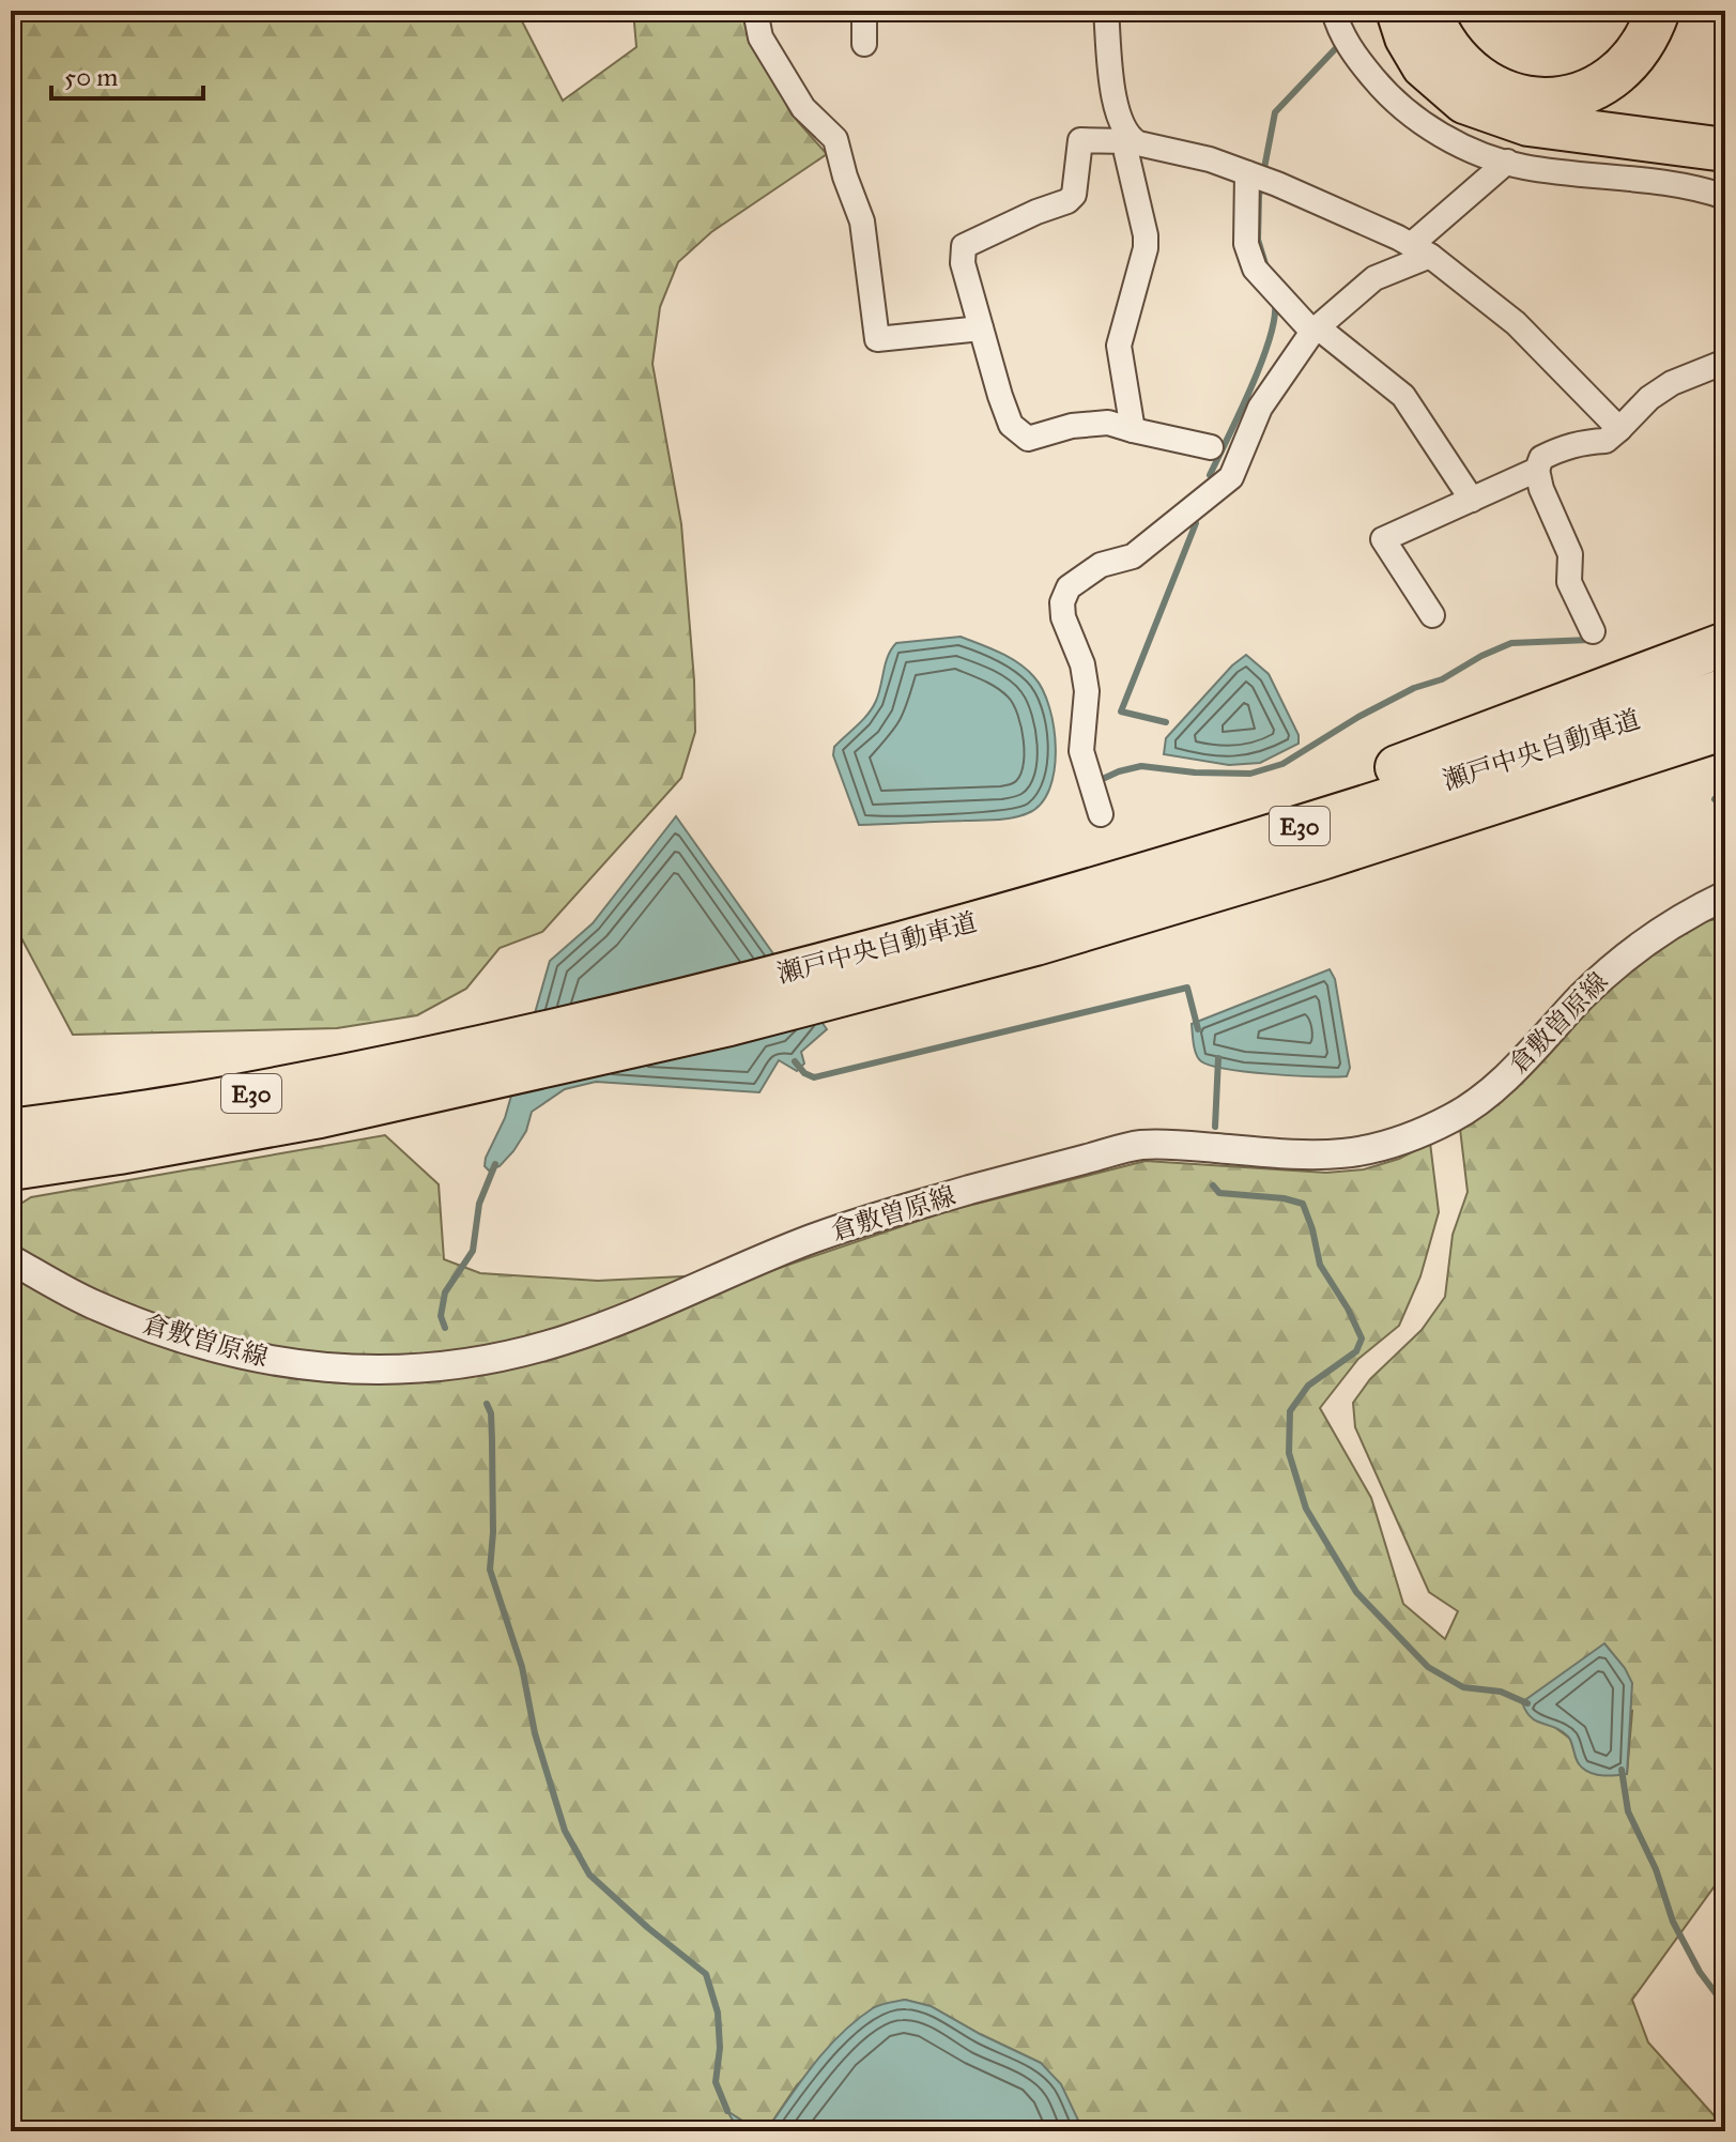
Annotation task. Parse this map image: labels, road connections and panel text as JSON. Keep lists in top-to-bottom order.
{
  "streets": {
    "highway": ["瀬戸中央自動車道", "E30"],
    "street": ["倉敷曽原線"]
  },
  "scale_bar": "50 m"
}
